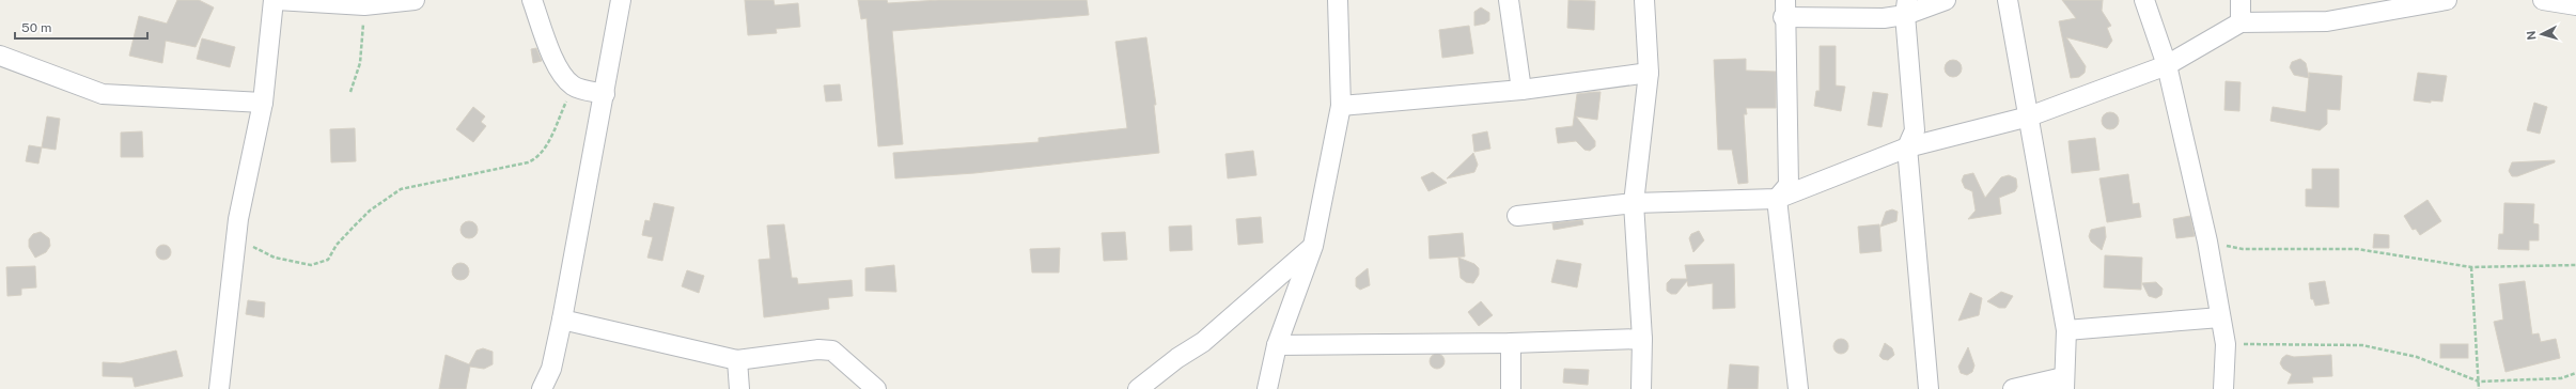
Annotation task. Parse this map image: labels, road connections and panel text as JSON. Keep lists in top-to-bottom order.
{
  "scale_bar": "50 m",
  "north": "left"
}
